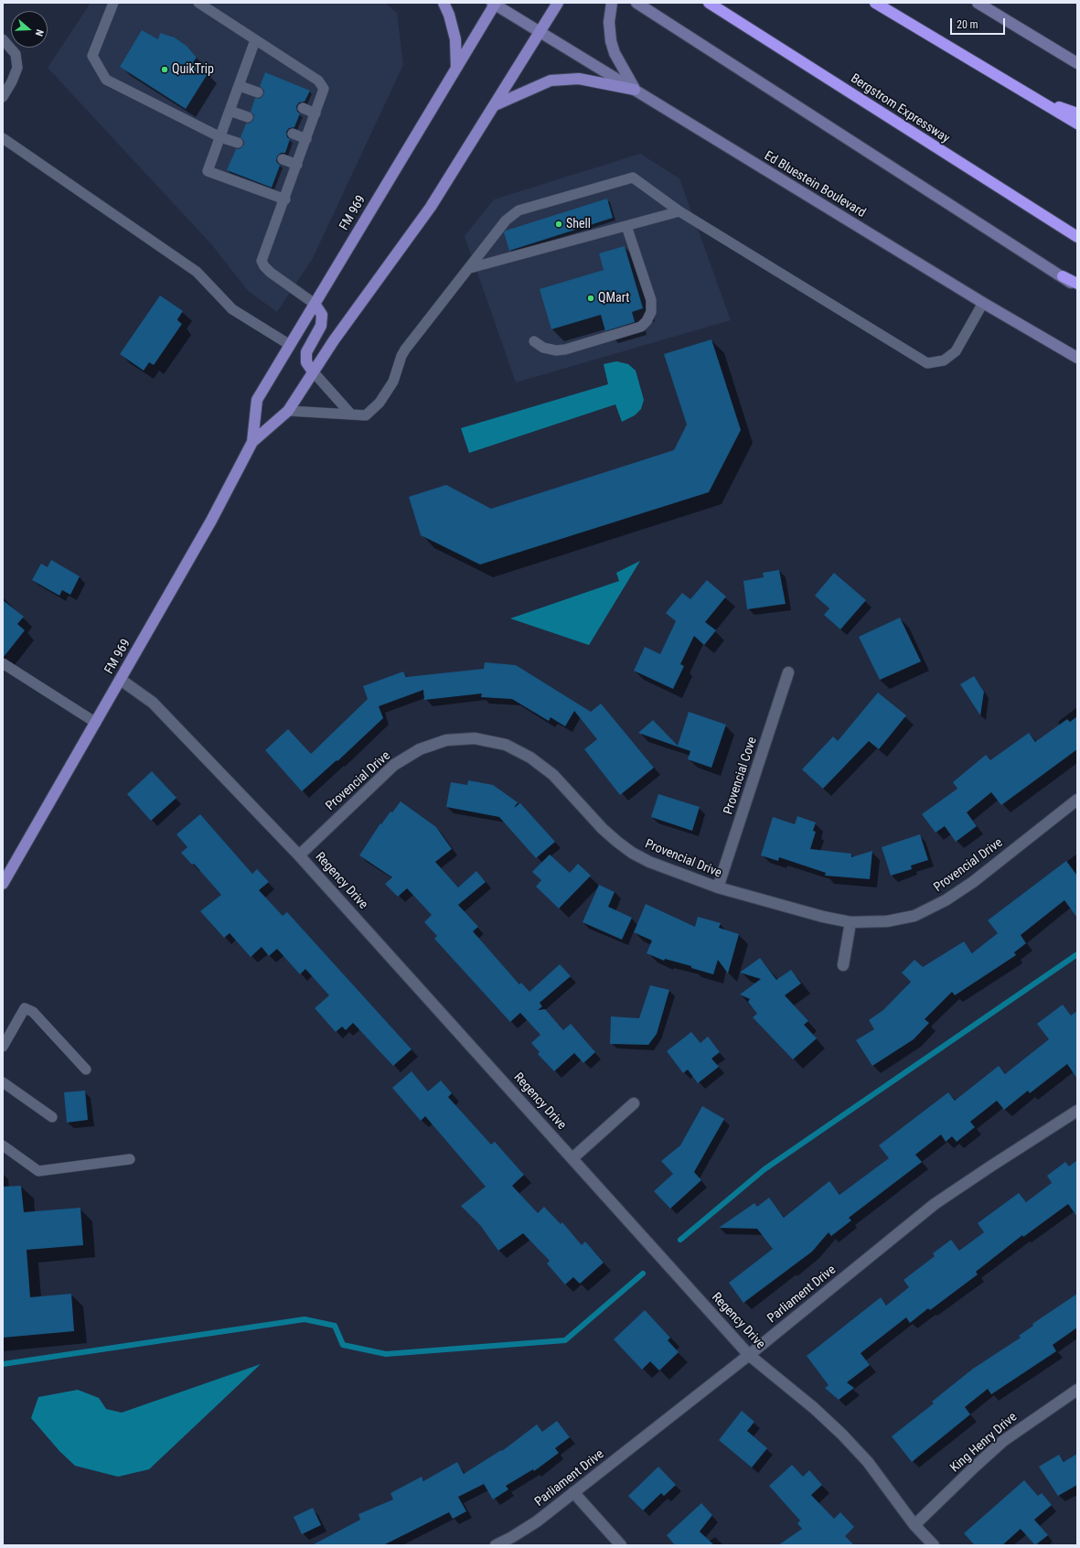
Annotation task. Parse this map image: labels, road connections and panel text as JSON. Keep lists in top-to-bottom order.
{
  "streets": {
    "highway": ["Bergstrom Expressway"],
    "main road": ["Ed Bluestein Boulevard", "FM 969"],
    "street": [
      "Provencial Cove",
      "Provencial Drive",
      "Regency Drive",
      "Parliament Drive",
      "King Henry Drive"
    ]
  },
  "crossings": [
    ["Ed Bluestein Boulevard", "FM 969"],
    ["FM 969", "Regency Drive"],
    ["Provencial Cove", "Provencial Drive"],
    ["Provencial Drive", "Regency Drive"],
    ["Regency Drive", "Parliament Drive"],
    ["Regency Drive", "King Henry Drive"]
  ],
  "places": ["QuikTrip", "Shell", "QMart"],
  "scale_bar": "20 m",
  "north": "right"
}
